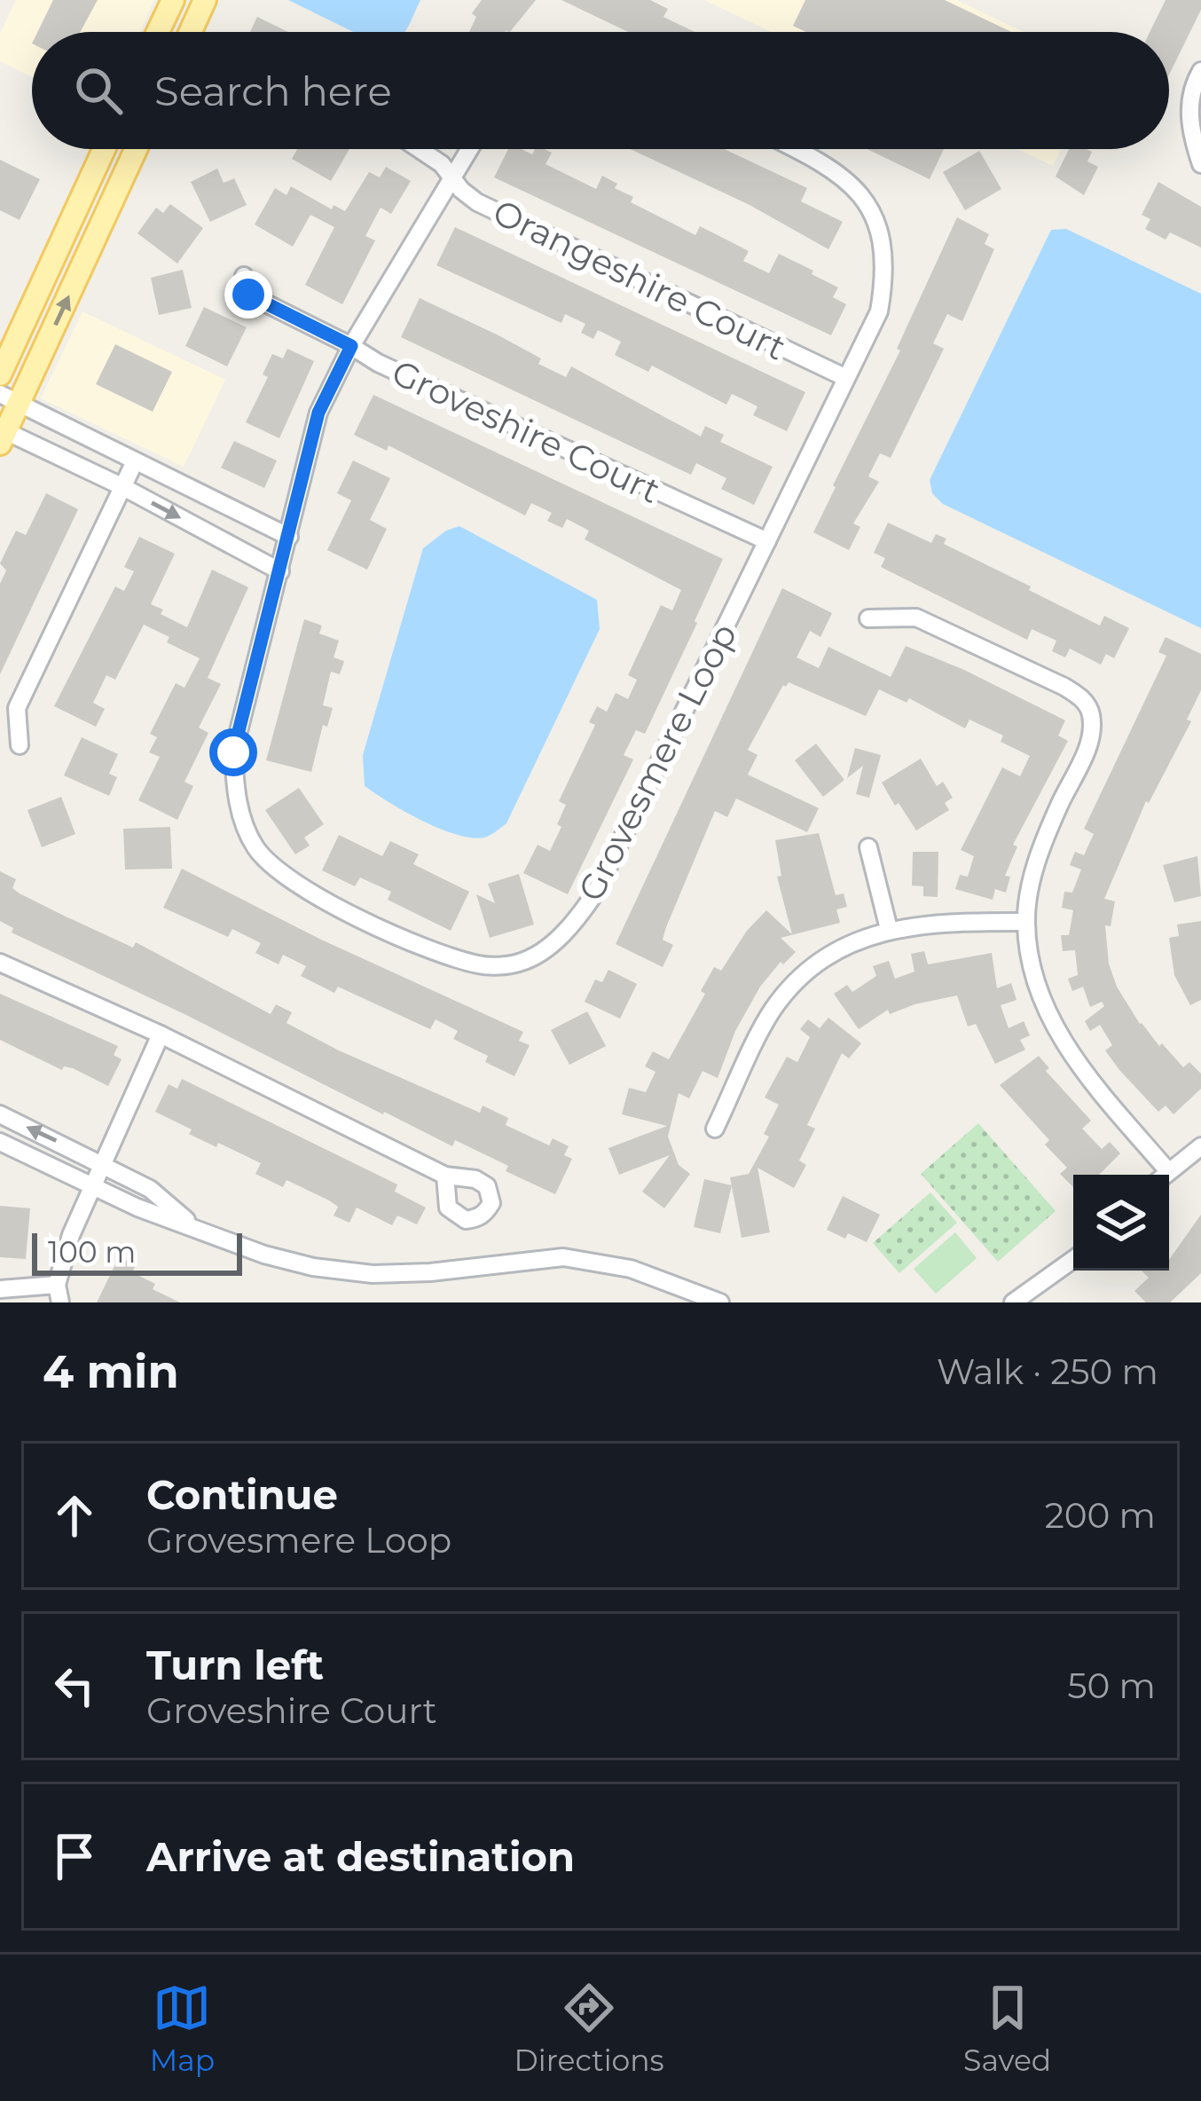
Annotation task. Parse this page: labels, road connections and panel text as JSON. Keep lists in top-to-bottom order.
{
  "streets": {
    "street": ["Orangeshire Court", "Groveshire Court", "Grovesmere Loop"]
  },
  "crossings": [
    ["Orangeshire Court", "Grovesmere Loop"],
    ["Groveshire Court", "Grovesmere Loop"]
  ],
  "scale_bar": "100 m",
  "page": {
    "search": "Search here",
    "scale": "100 m",
    "heading": ["4 min", "Walk · 250 m"],
    "list": [
      ["Continue", "Grovesmere Loop", "200 m"],
      ["Turn left", "Groveshire Court", "50 m"],
      "Arrive at destination"
    ],
    "nav": ["Map", "Directions", "Saved"]
  }
}
